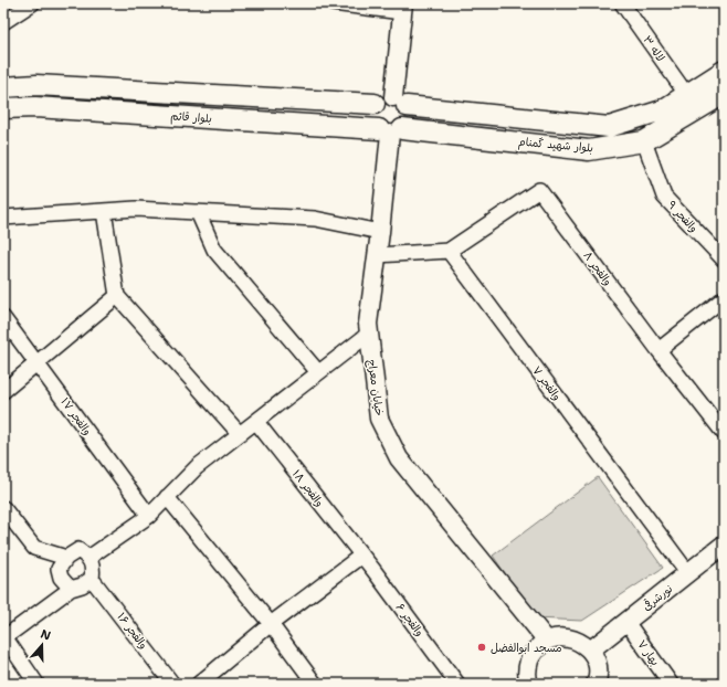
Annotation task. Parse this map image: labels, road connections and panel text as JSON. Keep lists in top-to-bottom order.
{
  "streets": {
    "main road": ["بلوار قائم", "بلوار شهید گمنام"],
    "street": [
      "لاله ۳",
      "والفجر ۹",
      "والفجر ۸",
      "والفجر ۷",
      "خیابان معراج",
      "والفجر ۱۷",
      "والفجر ۱۸",
      "نورشرقی",
      "والفجر ۶",
      "والفجر ۱۶",
      "بهار ۷"
    ]
  },
  "crossings": [
    ["لاله ۳", "بلوار شهید گمنام"],
    ["بلوار قائم", "بلوار شهید گمنام"],
    ["بلوار قائم", "خیابان معراج"],
    ["بلوار شهید گمنام", "والفجر ۹"],
    ["بلوار شهید گمنام", "خیابان معراج"],
    ["والفجر ۸", "والفجر ۷"],
    ["والفجر ۷", "نورشرقی"],
    ["والفجر ۱۸", "والفجر ۶"],
    ["نورشرقی", "بهار ۷"]
  ],
  "places": ["مسجد ابوالفضل"],
  "north": "top"
}
